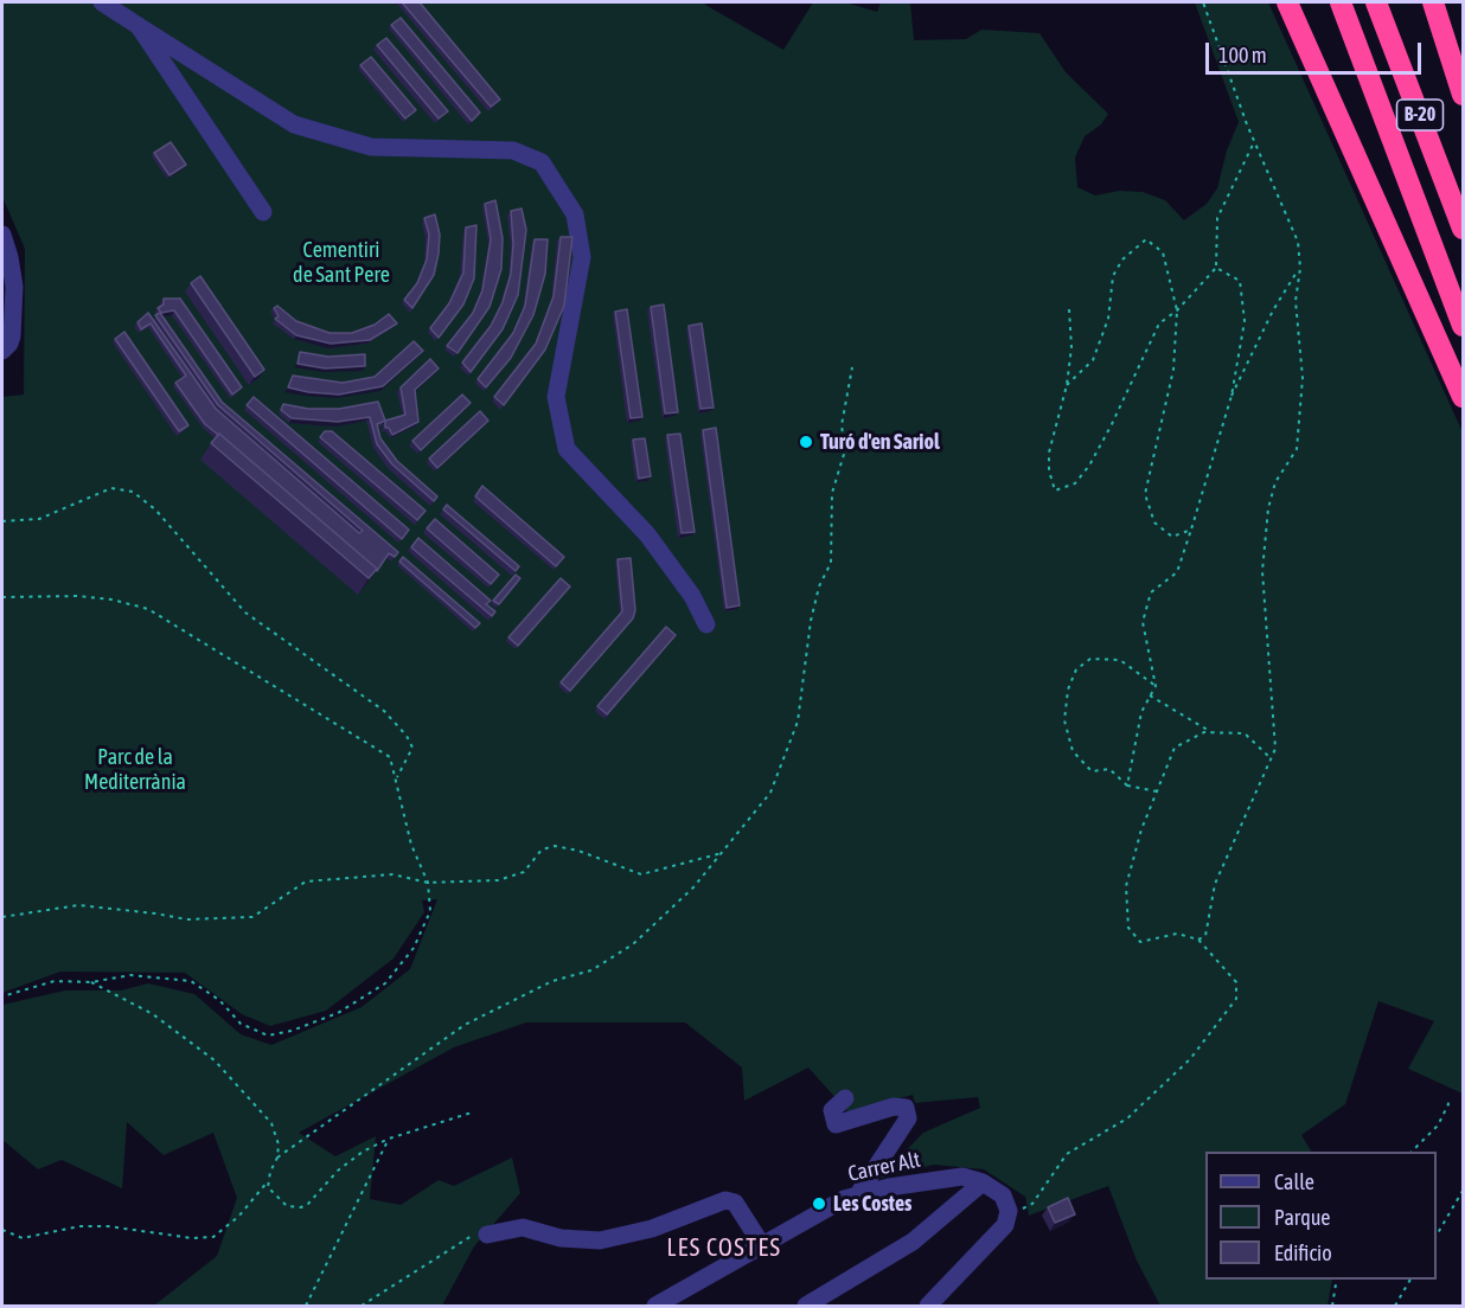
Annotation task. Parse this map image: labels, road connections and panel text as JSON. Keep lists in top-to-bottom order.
{
  "streets": {
    "highway": ["B-20"],
    "street": ["Carrer Alt"]
  },
  "districts": ["LES COSTES"],
  "parks": ["Cementiri de Sant Pere", "Parc de la Mediterrània"],
  "places": ["Turó d'en Sariol", "Les Costes"],
  "legend": ["Calle", "Parque", "Edificio"],
  "scale_bar": "100 m"
}
